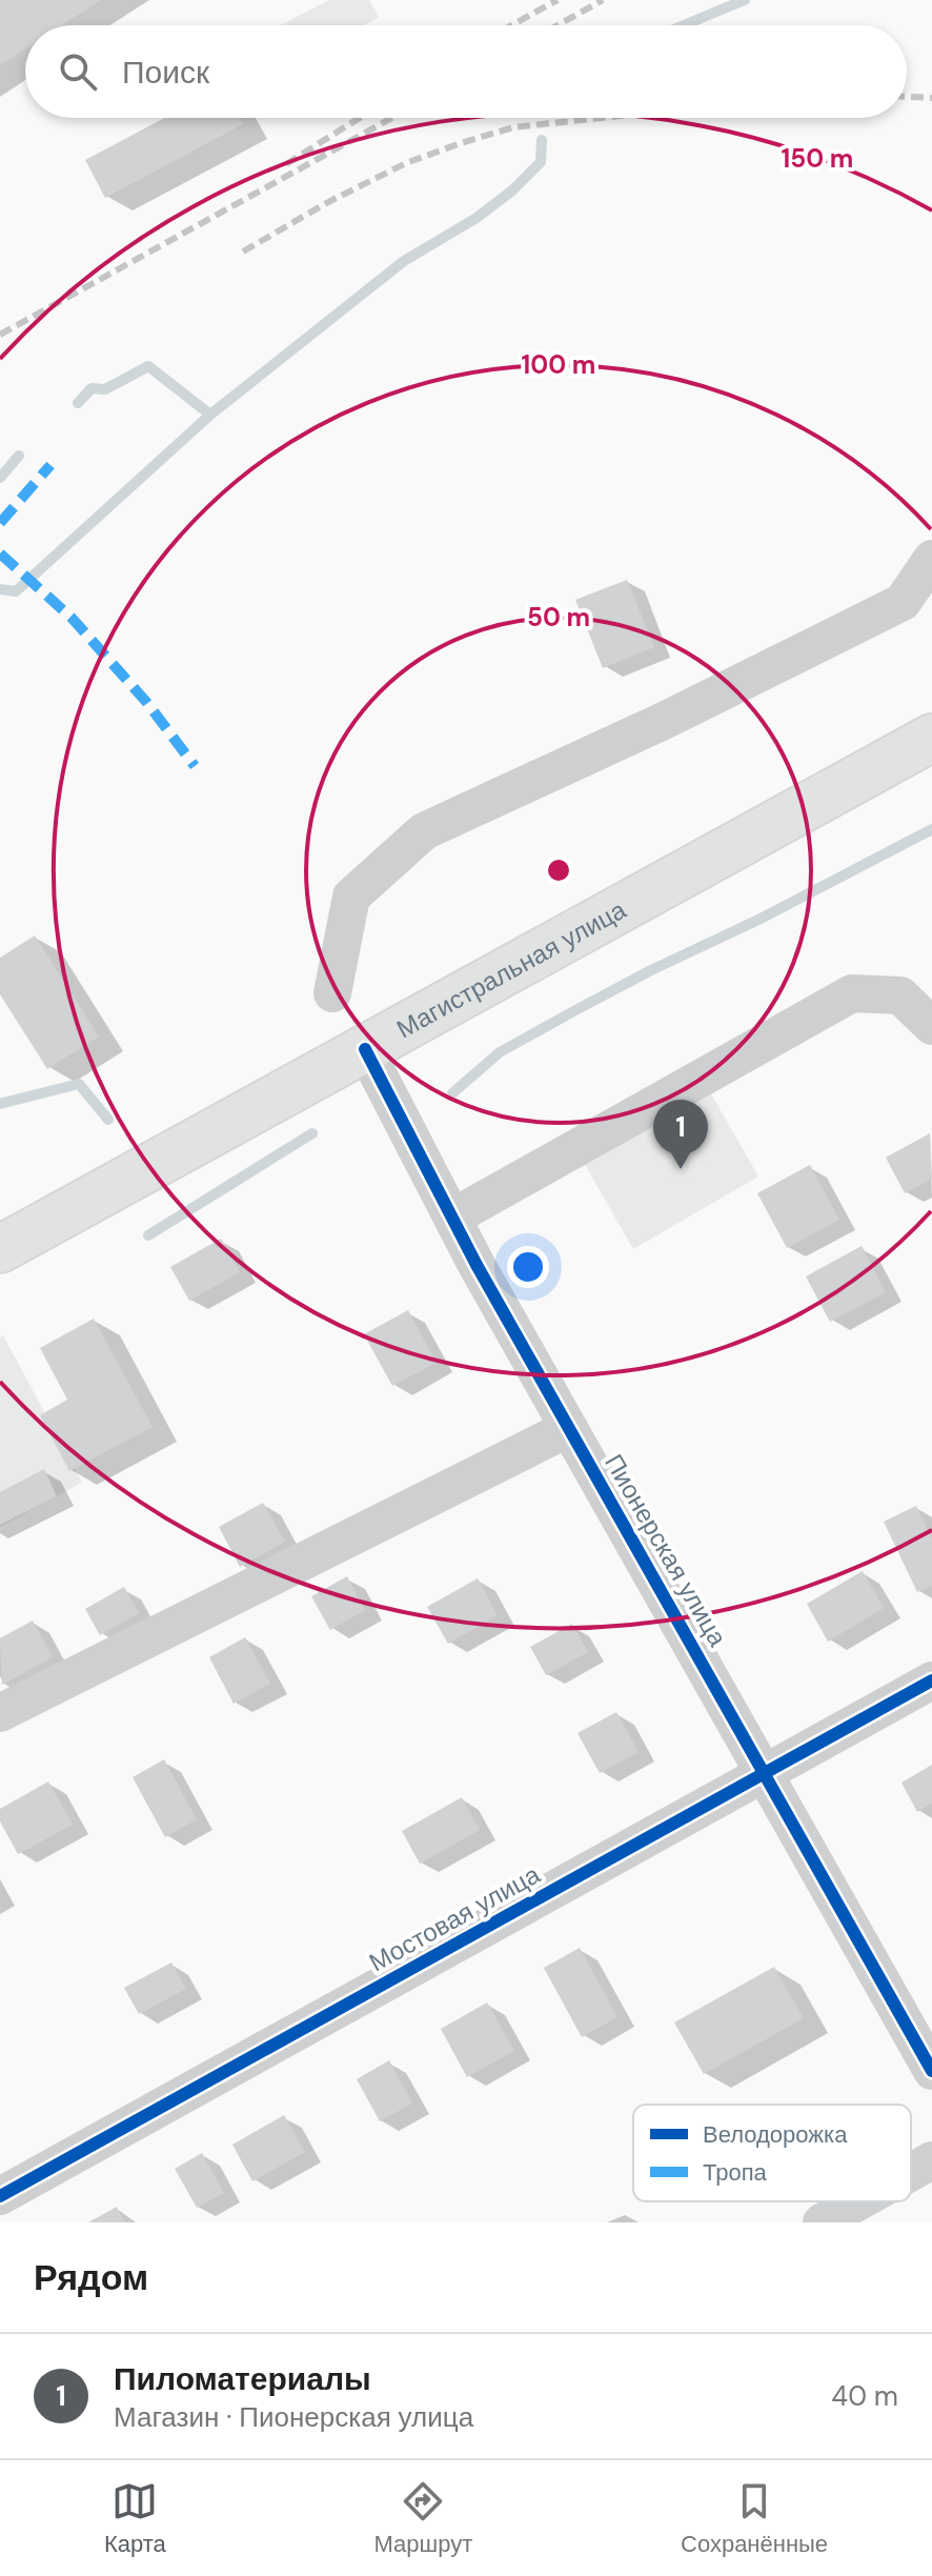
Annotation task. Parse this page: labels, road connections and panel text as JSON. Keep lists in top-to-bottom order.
{
  "streets": {
    "main road": ["Магистральная улица"],
    "street": ["Пионерская улица", "Мостовая улица"]
  },
  "crossings": [
    ["Магистральная улица", "Пионерская улица"],
    ["Пионерская улица", "Мостовая улица"]
  ],
  "legend": ["Велодорожка", "Тропа"],
  "page": {
    "search": "Поиск",
    "pins": "1",
    "heading": "Рядом",
    "list": [
      {
        "mark": "1",
        "name": "Пиломатериалы",
        "note": "Магазин · Пионерская улица",
        "value": "40 m"
      }
    ],
    "nav": ["Карта", "Маршрут", "Сохранённые"]
  },
  "rings": ["150 m", "100 m", "50 m"]
}
